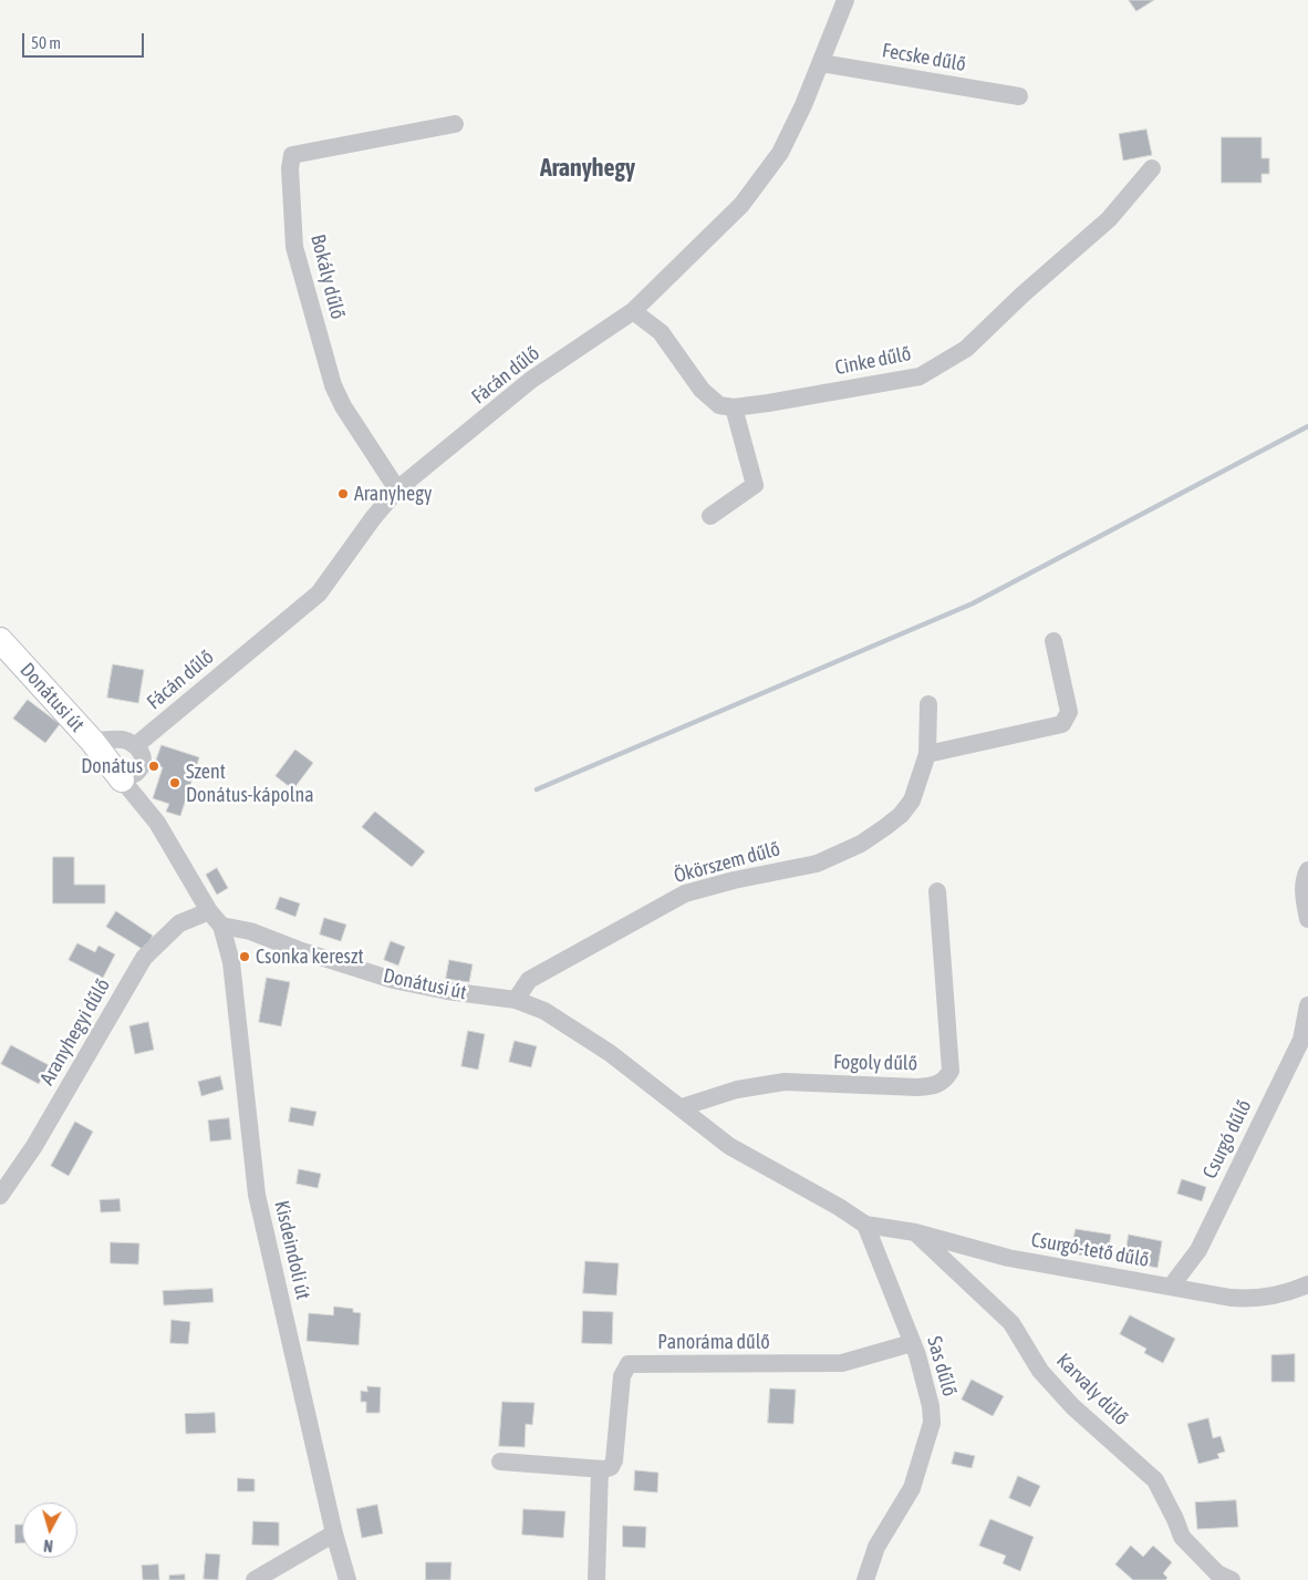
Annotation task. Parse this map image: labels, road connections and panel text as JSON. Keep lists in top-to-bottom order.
{
  "streets": {
    "street": [
      "Fecske dűlő",
      "Bokály dűlő",
      "Cinke dűlő",
      "Fácán dűlő",
      "Donátusi út",
      "Ökörszem dűlő",
      "Aranyhegyi dűlő",
      "Fogoly dűlő",
      "Csurgó dűlő",
      "Kisdeindoli út",
      "Csurgó-tető dűlő",
      "Panoráma dűlő",
      "Sas dűlő",
      "Karvaly dűlő"
    ]
  },
  "crossings": [
    ["Fecske dűlő", "Fácán dűlő"],
    ["Bokály dűlő", "Fácán dűlő"],
    ["Donátusi út", "Ökörszem dűlő"],
    ["Donátusi út", "Aranyhegyi dűlő"],
    ["Donátusi út", "Fogoly dűlő"],
    ["Donátusi út", "Kisdeindoli út"],
    ["Donátusi út", "Csurgó-tető dűlő"],
    ["Donátusi út", "Sas dűlő"],
    ["Csurgó dűlő", "Csurgó-tető dűlő"],
    ["Csurgó-tető dűlő", "Sas dűlő"],
    ["Csurgó-tető dűlő", "Karvaly dűlő"],
    ["Panoráma dűlő", "Sas dűlő"]
  ],
  "districts": ["Aranyhegy"],
  "places": [
    "Aranyhegy",
    "Donátus",
    "Szent Donátus-kápolna",
    "Csonka kereszt"
  ],
  "scale_bar": "50 m",
  "north": "bottom"
}
